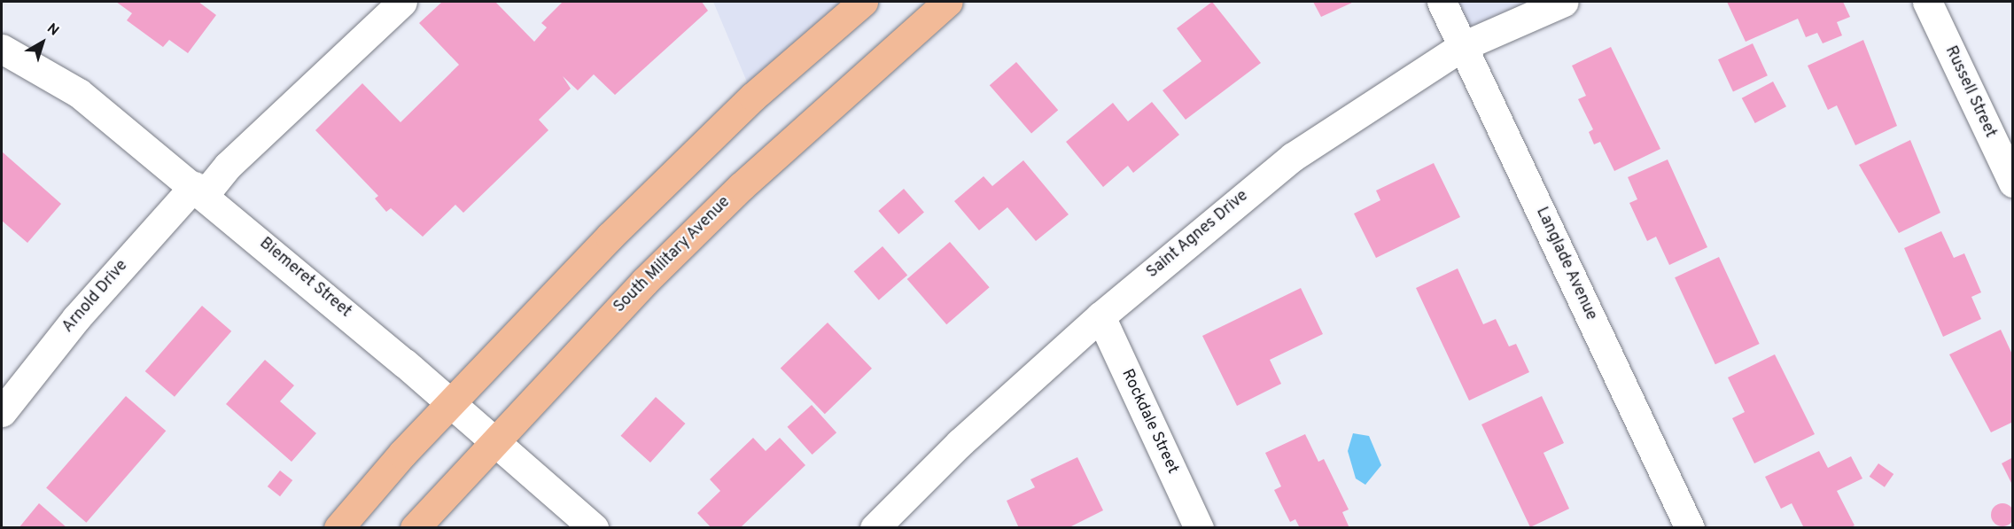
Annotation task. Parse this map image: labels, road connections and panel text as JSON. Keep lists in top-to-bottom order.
{
  "streets": {
    "main road": ["South Military Avenue"],
    "street": [
      "Russell Street",
      "Saint Agnes Drive",
      "Langlade Avenue",
      "Biemeret Street",
      "Arnold Drive",
      "Rockdale Street"
    ]
  },
  "crossings": [
    ["Saint Agnes Drive", "Langlade Avenue"],
    ["Saint Agnes Drive", "Rockdale Street"],
    ["South Military Avenue", "Biemeret Street"],
    ["Biemeret Street", "Arnold Drive"]
  ],
  "north": "top right"
}
